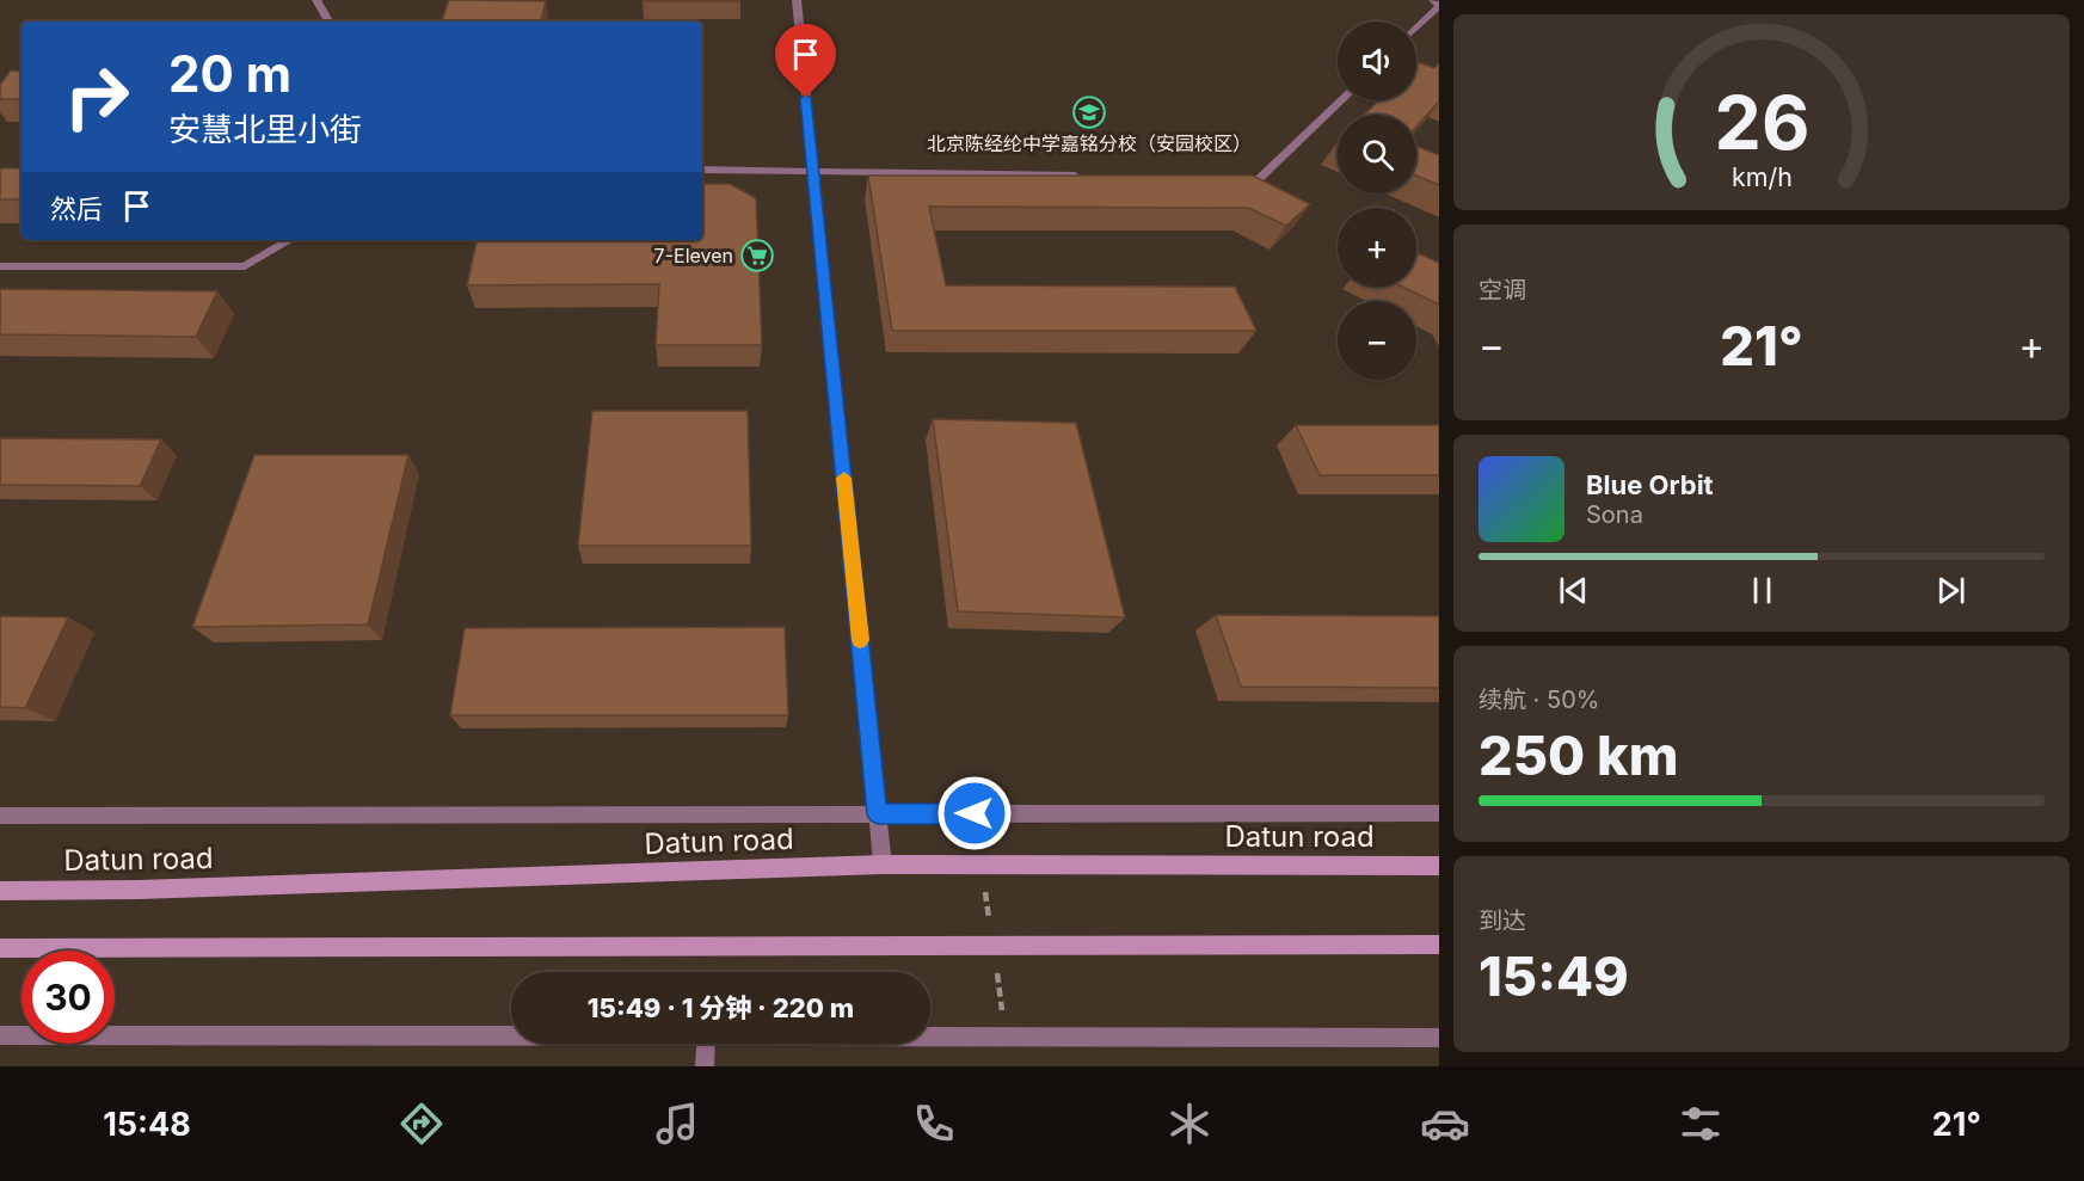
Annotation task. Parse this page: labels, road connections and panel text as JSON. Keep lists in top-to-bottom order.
{
  "streets": {
    "main road": ["Datun road"]
  },
  "places": {
    "school or university": ["北京陈经纶中学嘉铭分校（安园校区）"],
    "supermarket": ["7-Eleven"]
  },
  "page": {
    "map_buttons": ["+", "−"],
    "turn": ["20 m", "安慧北里小街"],
    "then": "然后",
    "tile": [
      "空调",
      ["续航 · 50%", "250 km"],
      ["到达", "15:49"]
    ],
    "heat": ["−", "21°", "+"],
    "song": ["Blue Orbit", "Sona"],
    "limit": "30",
    "trip": "15:49 · 1 分钟 · 220 m",
    "tabs": ["15:48", "21°"],
    "gauge": ["26", "km/h"]
  }
}
